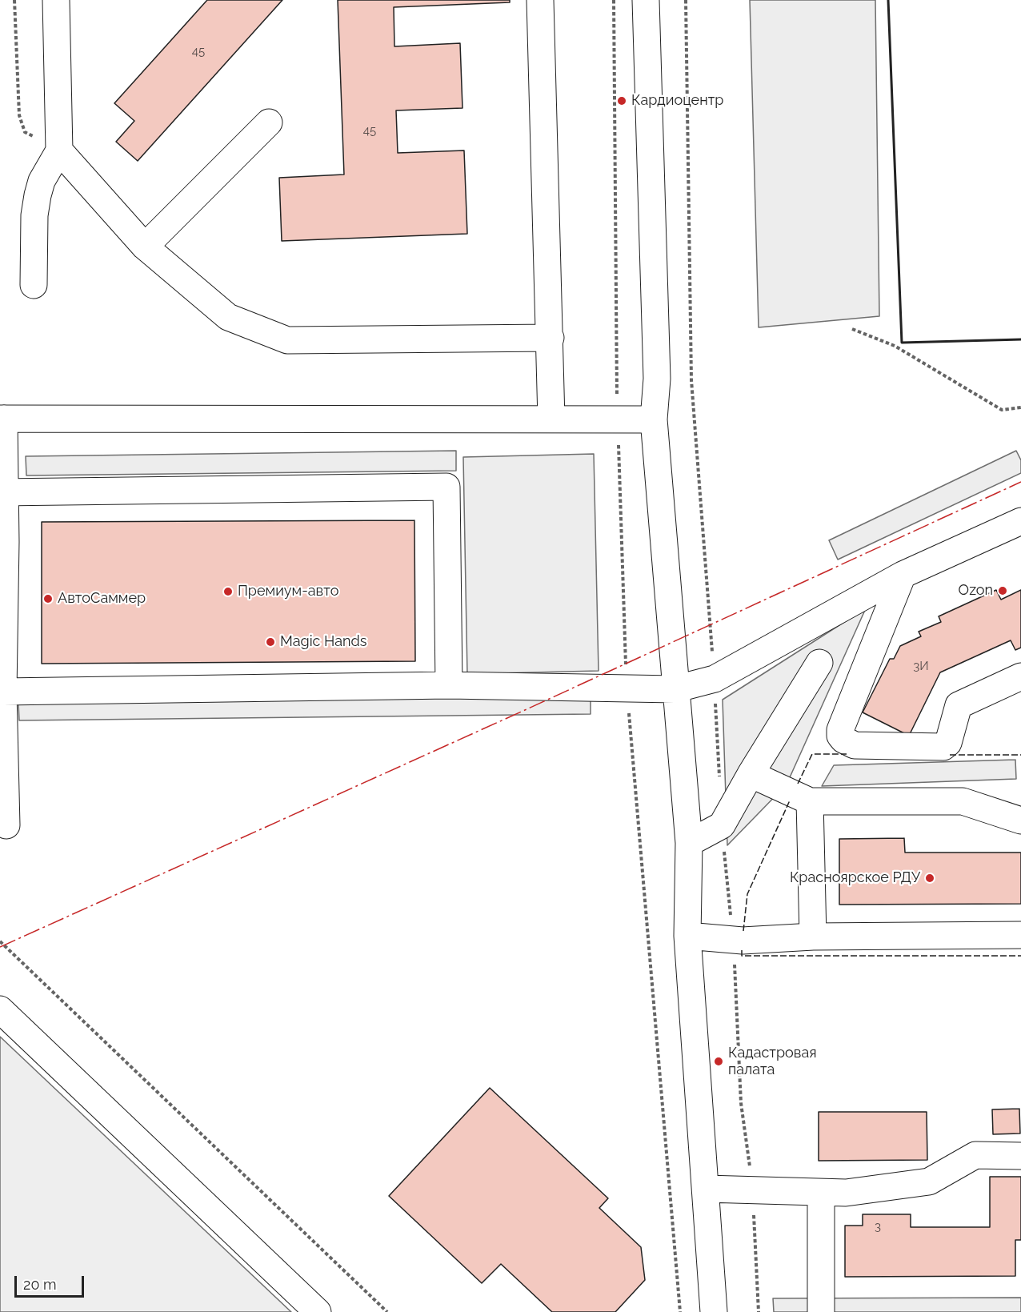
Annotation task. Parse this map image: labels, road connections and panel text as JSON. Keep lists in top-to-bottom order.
{
  "places": [
    "Кардиоцентр",
    "Ozon",
    "Премиум-авто",
    "АвтоСаммер",
    "Magic Hands",
    "Красноярское РДУ",
    "Кадастровая палата"
  ],
  "house_numbers": [
    "45",
    "45",
    "3И",
    "3"
  ],
  "scale_bar": "20 m"
}
